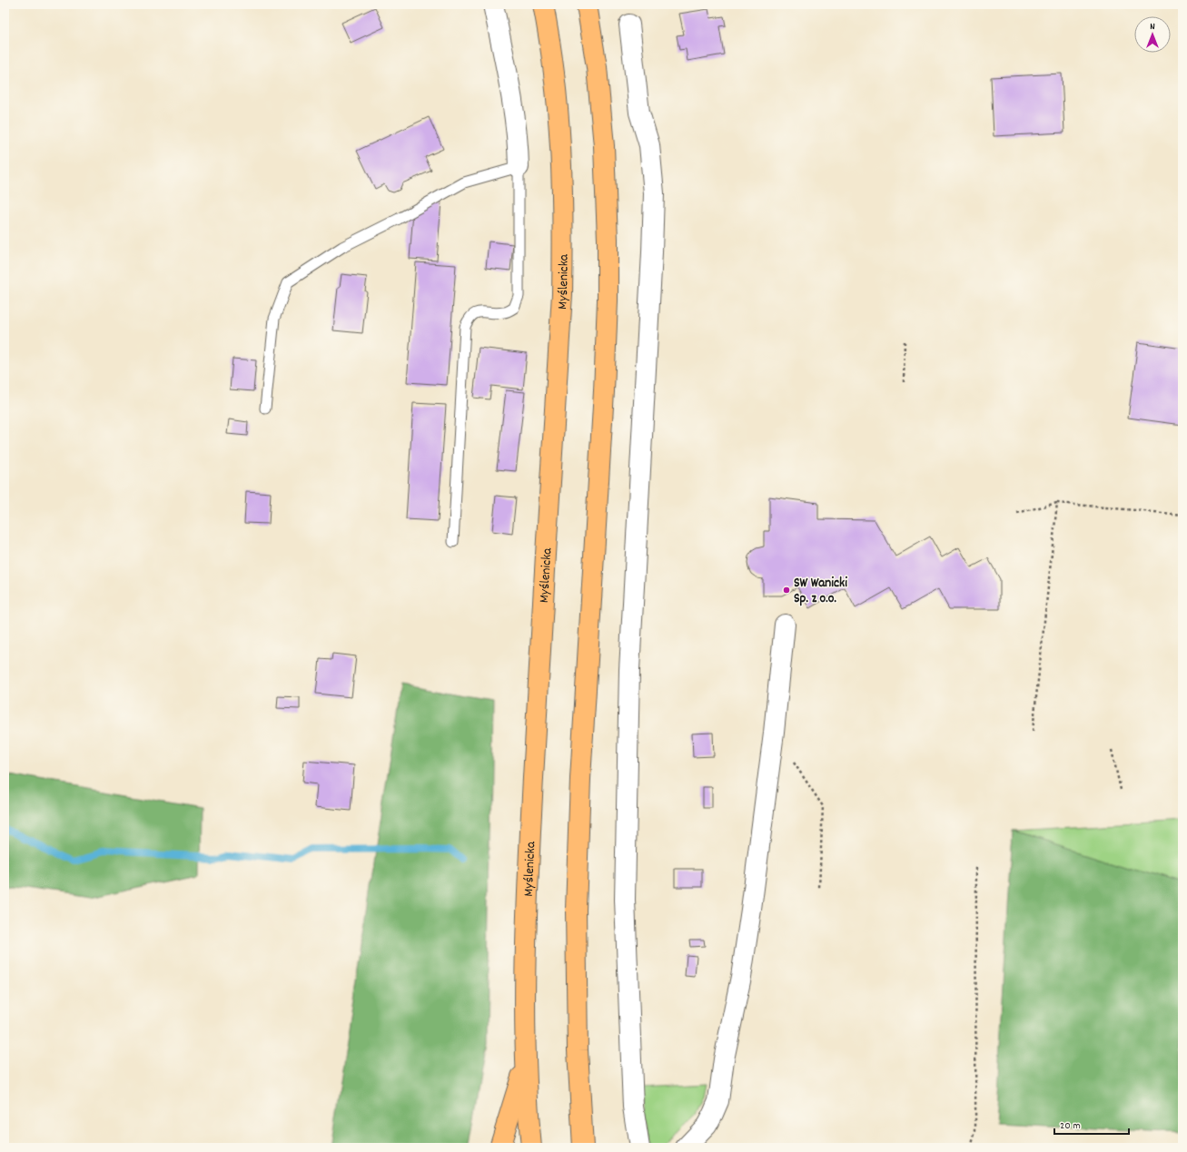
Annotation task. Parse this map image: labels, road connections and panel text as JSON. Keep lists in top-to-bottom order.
{
  "streets": {
    "highway": ["Myślenicka"]
  },
  "places": ["SW Wanicki Sp. z o.o."],
  "scale_bar": "20 m",
  "north": "top"
}
